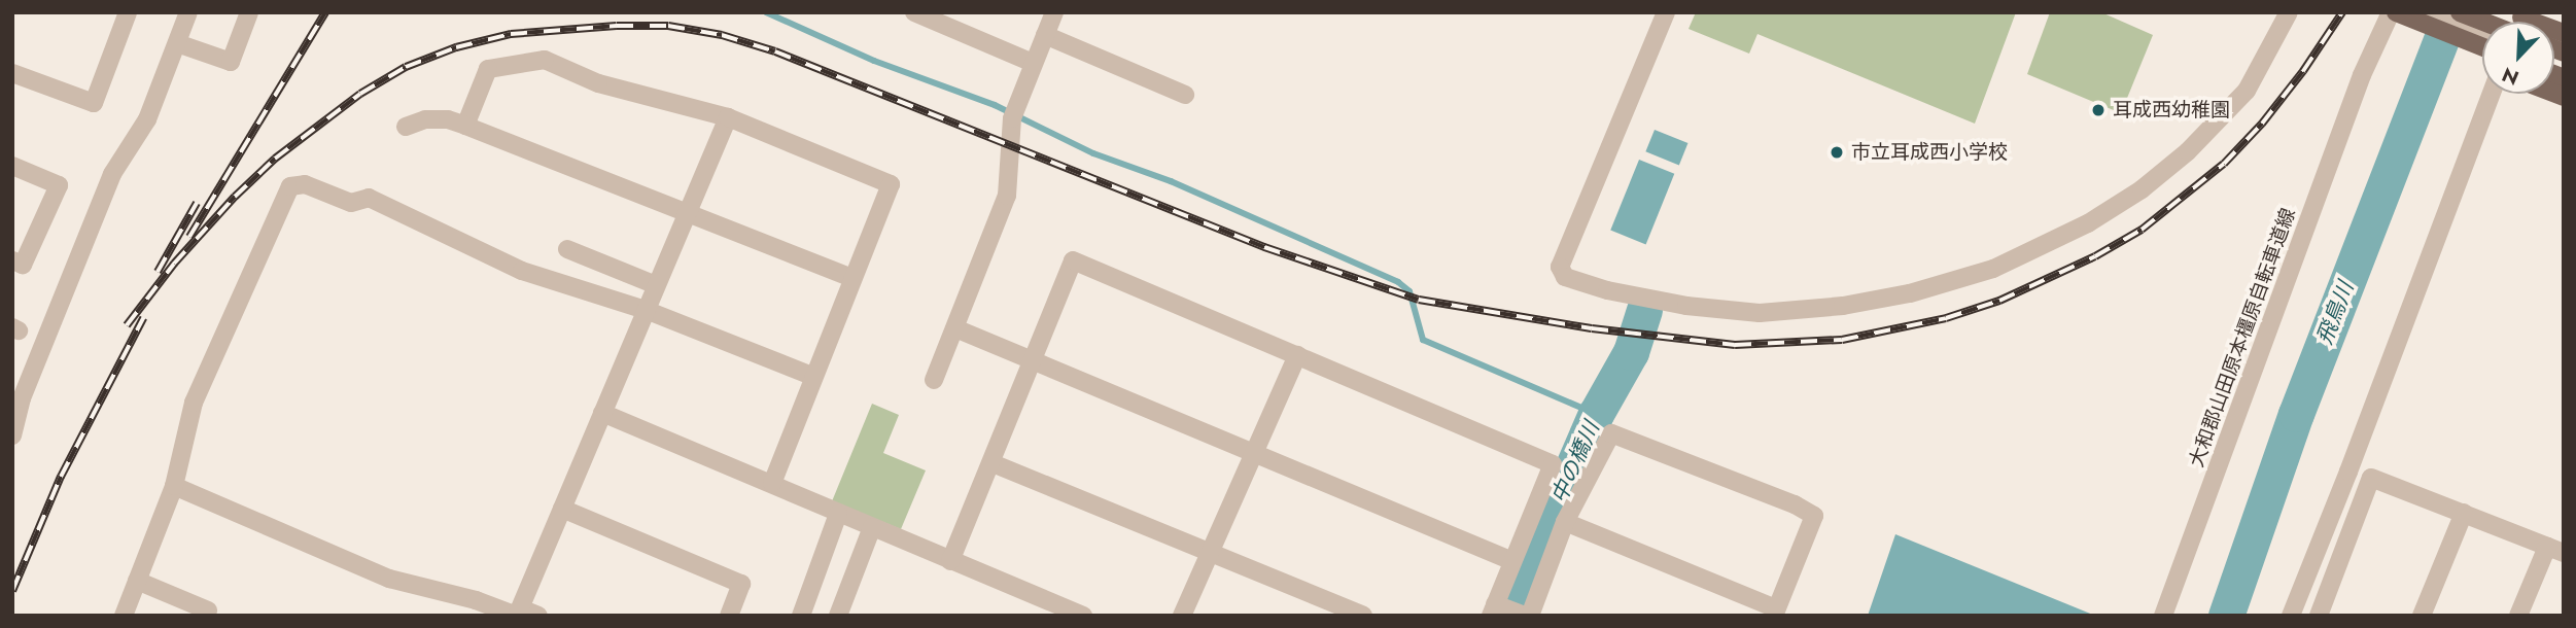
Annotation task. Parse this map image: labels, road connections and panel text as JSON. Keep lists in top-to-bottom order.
{
  "streets": {
    "street": ["大和郡山田原本橿原自転車道線"]
  },
  "water": ["飛鳥川", "中の橋川"],
  "places": ["耳成西幼稚園", "市立耳成西小学校"],
  "north": "bottom left"
}
